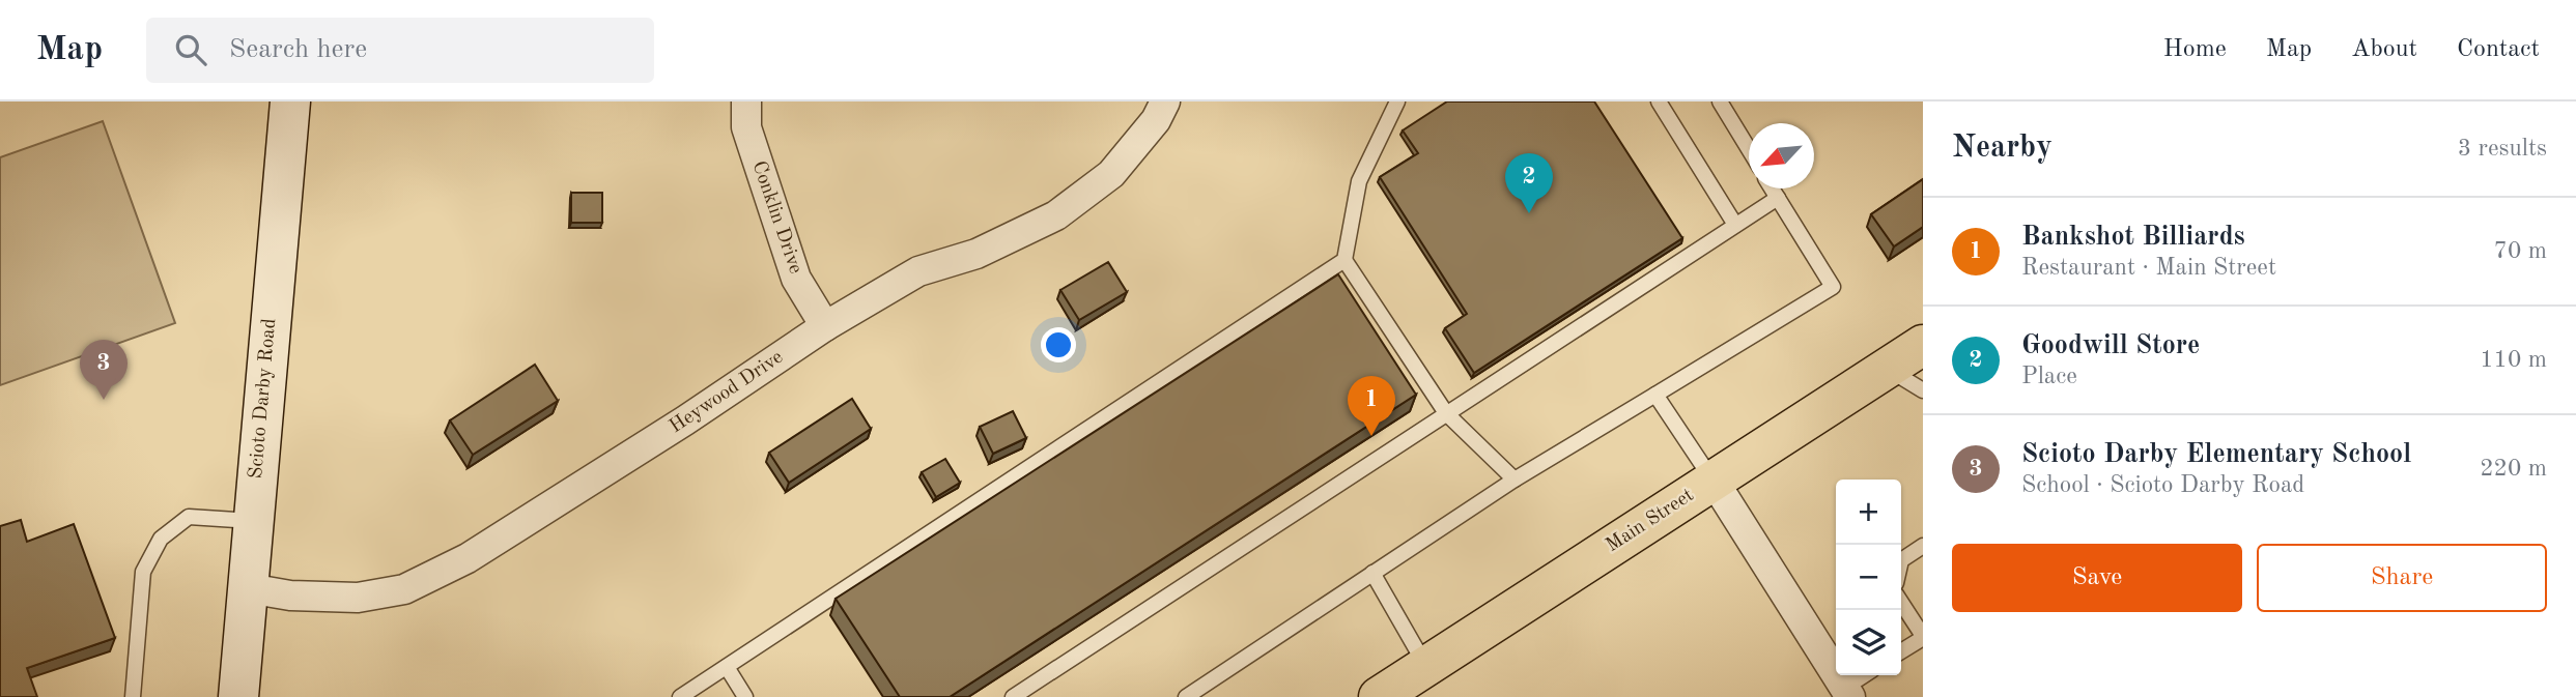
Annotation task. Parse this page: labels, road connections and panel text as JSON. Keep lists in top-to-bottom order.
{
  "streets": {
    "main road": ["Scioto Darby Road", "Main Street"],
    "street": ["Conklin Drive", "Heywood Drive"]
  },
  "crossings": [
    ["Conklin Drive", "Heywood Drive"],
    ["Heywood Drive", "Scioto Darby Road"]
  ],
  "north": "bottom left",
  "page": {
    "header": "Map",
    "search": "Search here",
    "nav": [
      "Home",
      "Map",
      "About",
      "Contact"
    ],
    "heading": ["Nearby", "3 results"],
    "pins": ["2", "3", "1"],
    "list": [
      {
        "mark": "1",
        "name": "Bankshot Billiards",
        "note": "Restaurant · Main Street",
        "value": "70 m"
      },
      {
        "mark": "2",
        "name": "Goodwill Store",
        "note": "Place",
        "value": "110 m"
      },
      {
        "mark": "3",
        "name": "Scioto Darby Elementary School",
        "note": "School · Scioto Darby Road",
        "value": "220 m"
      }
    ],
    "map_buttons": ["+", "−"],
    "buttons": ["Save", "Share"]
  }
}
